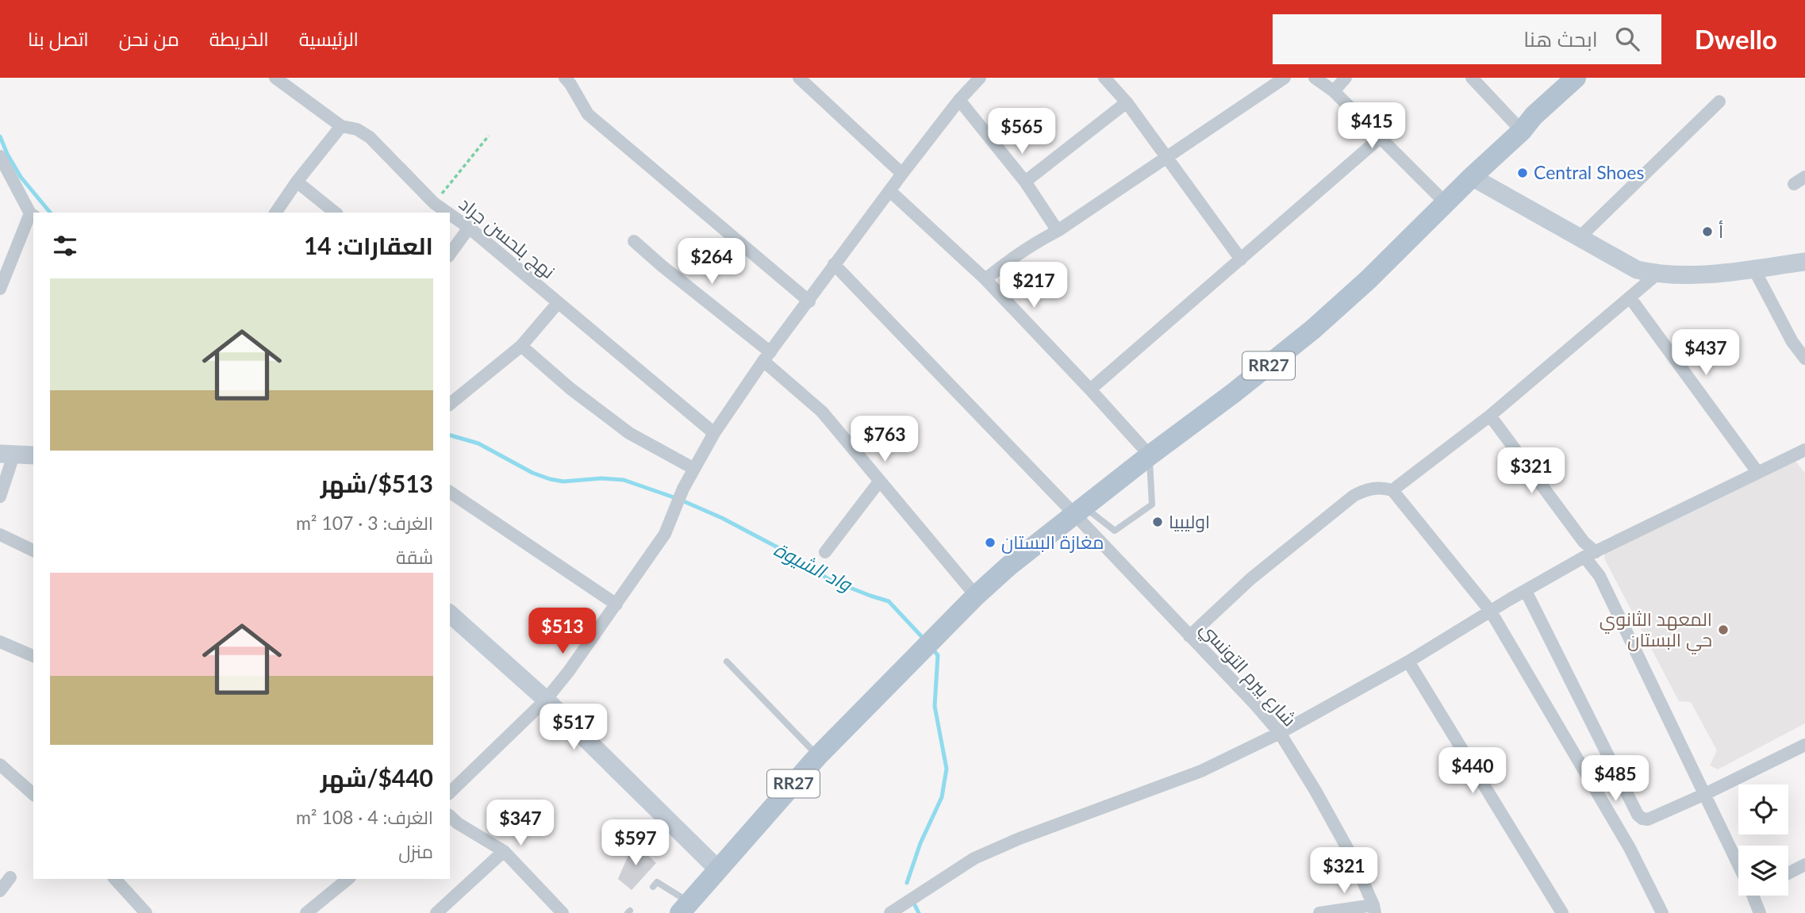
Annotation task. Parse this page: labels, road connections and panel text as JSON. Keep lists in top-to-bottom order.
{
  "streets": {
    "main road": ["RR27"],
    "street": ["نهج بلحسن جراد", "شارع بيرم التونسي"]
  },
  "crossings": [
    ["RR27", "شارع بيرم التونسي"]
  ],
  "water": ["واد الشيوة"],
  "places": [
    "Central Shoes",
    "أ",
    "اوليبيا",
    "مغازة البستان",
    "المعهد الثانوي حي البستان"
  ],
  "page": {
    "header": "Dwello",
    "search": "ابحث هنا",
    "nav": [
      "الرئيسية",
      "الخريطة",
      "من نحن",
      "اتصل بنا"
    ],
    "price": [
      "$415",
      "$565",
      "$264",
      "$217",
      "$437",
      "$763",
      "$321",
      "$513",
      "$517",
      "$440",
      "$485",
      "$347",
      "$597",
      "$321"
    ],
    "heading": "العقارات: 14",
    "list": [
      {
        "name": "$513/شهر",
        "note": "الغرف: 3 · 107 m² · شقة"
      },
      {
        "name": "$440/شهر",
        "note": "الغرف: 4 · 108 m² · منزل"
      }
    ]
  }
}
